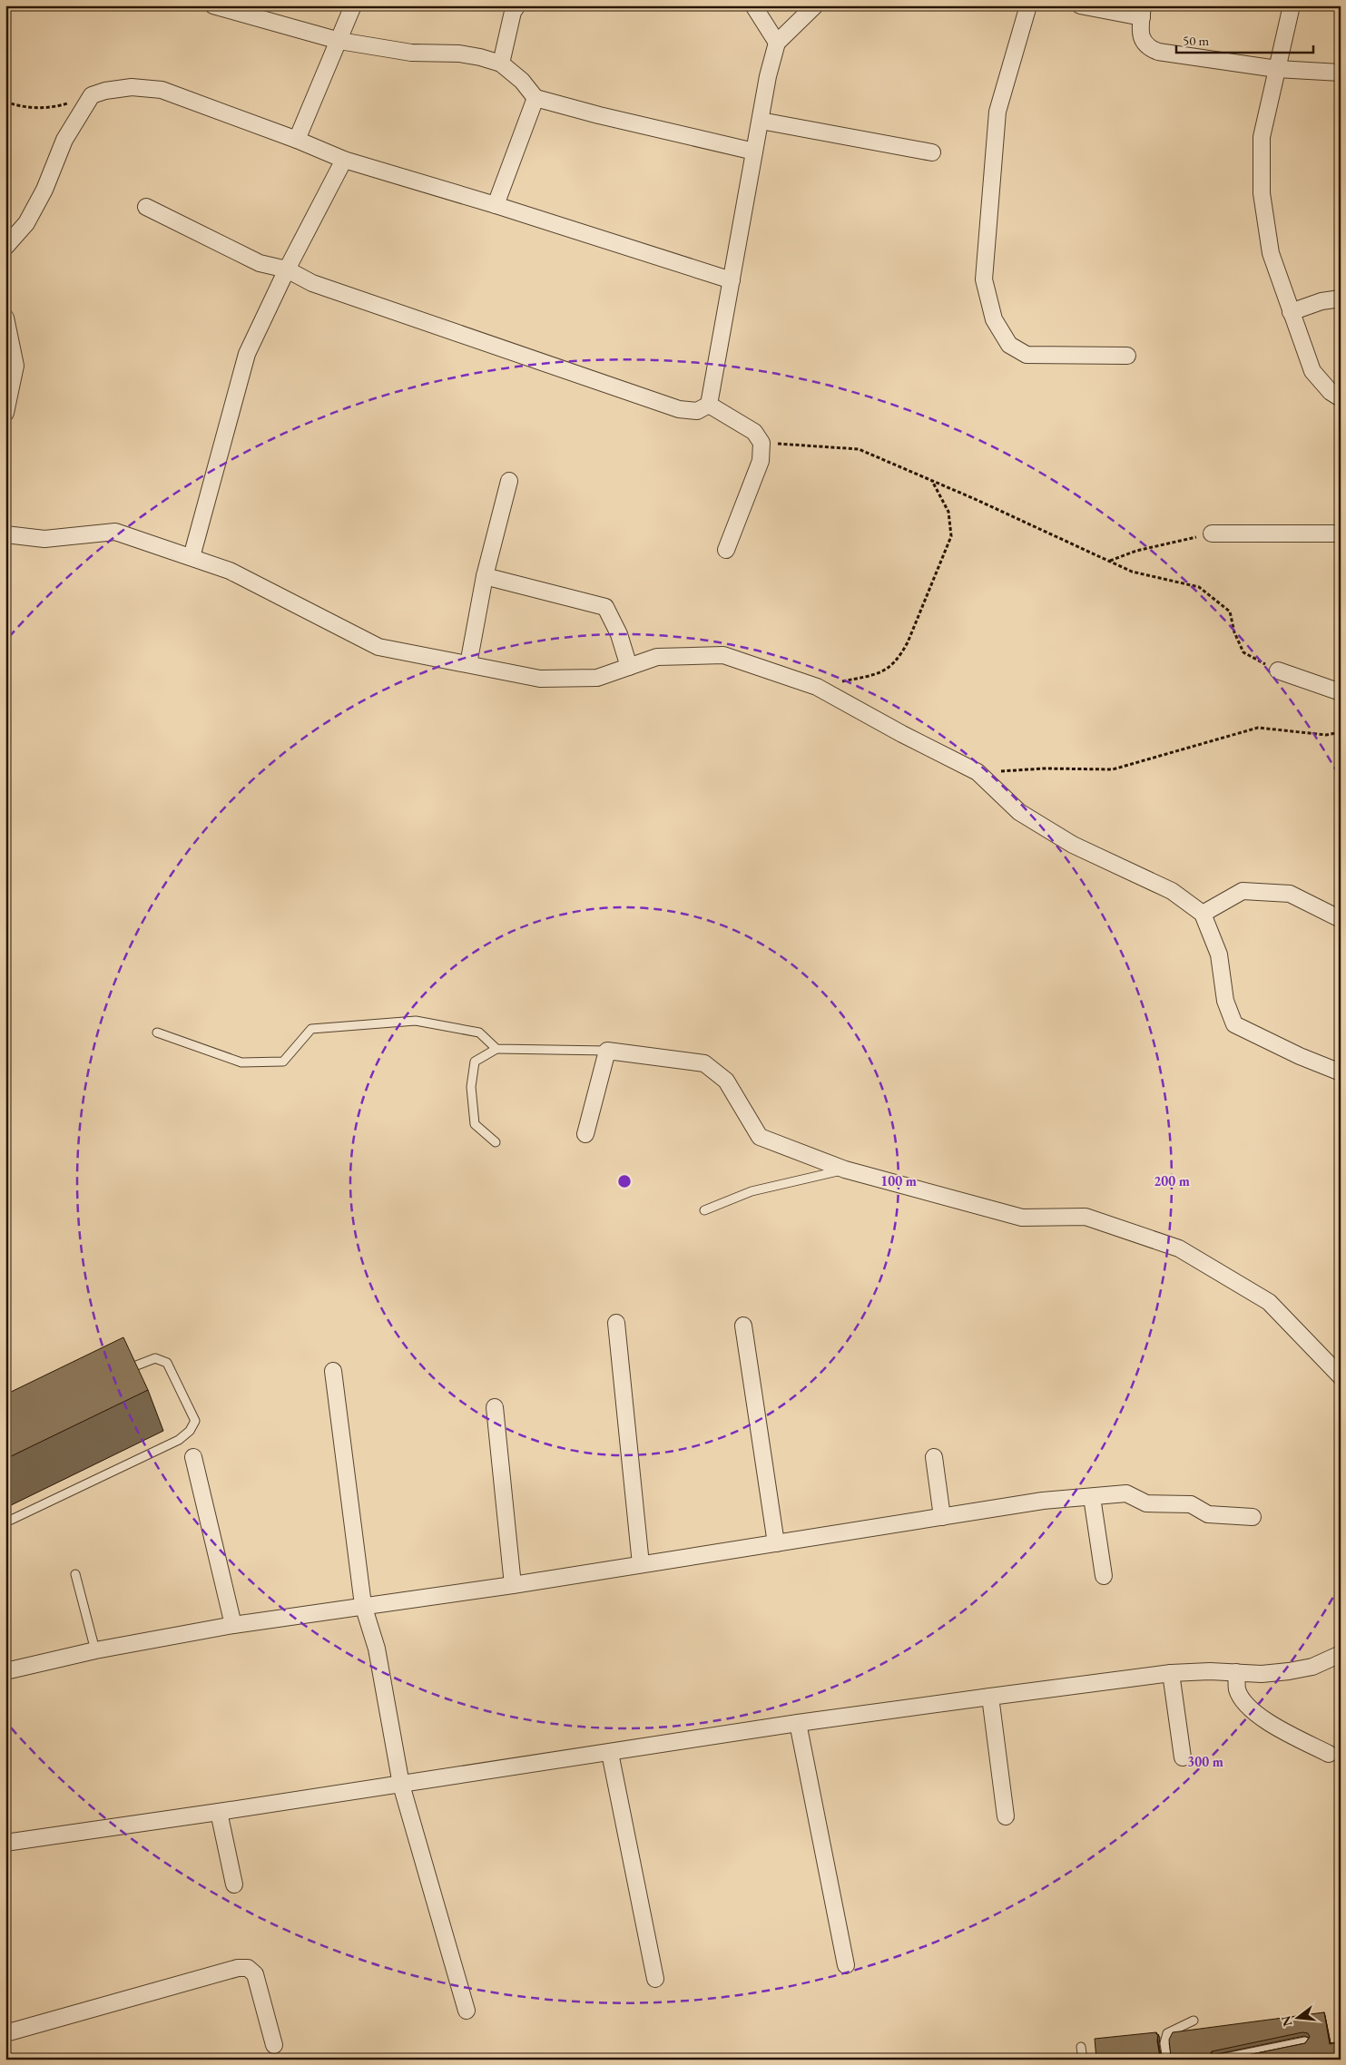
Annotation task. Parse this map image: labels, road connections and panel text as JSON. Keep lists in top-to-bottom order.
{
  "scale_bar": "50 m",
  "north": "left",
  "rings": ["100 m", "200 m", "300 m"]
}
